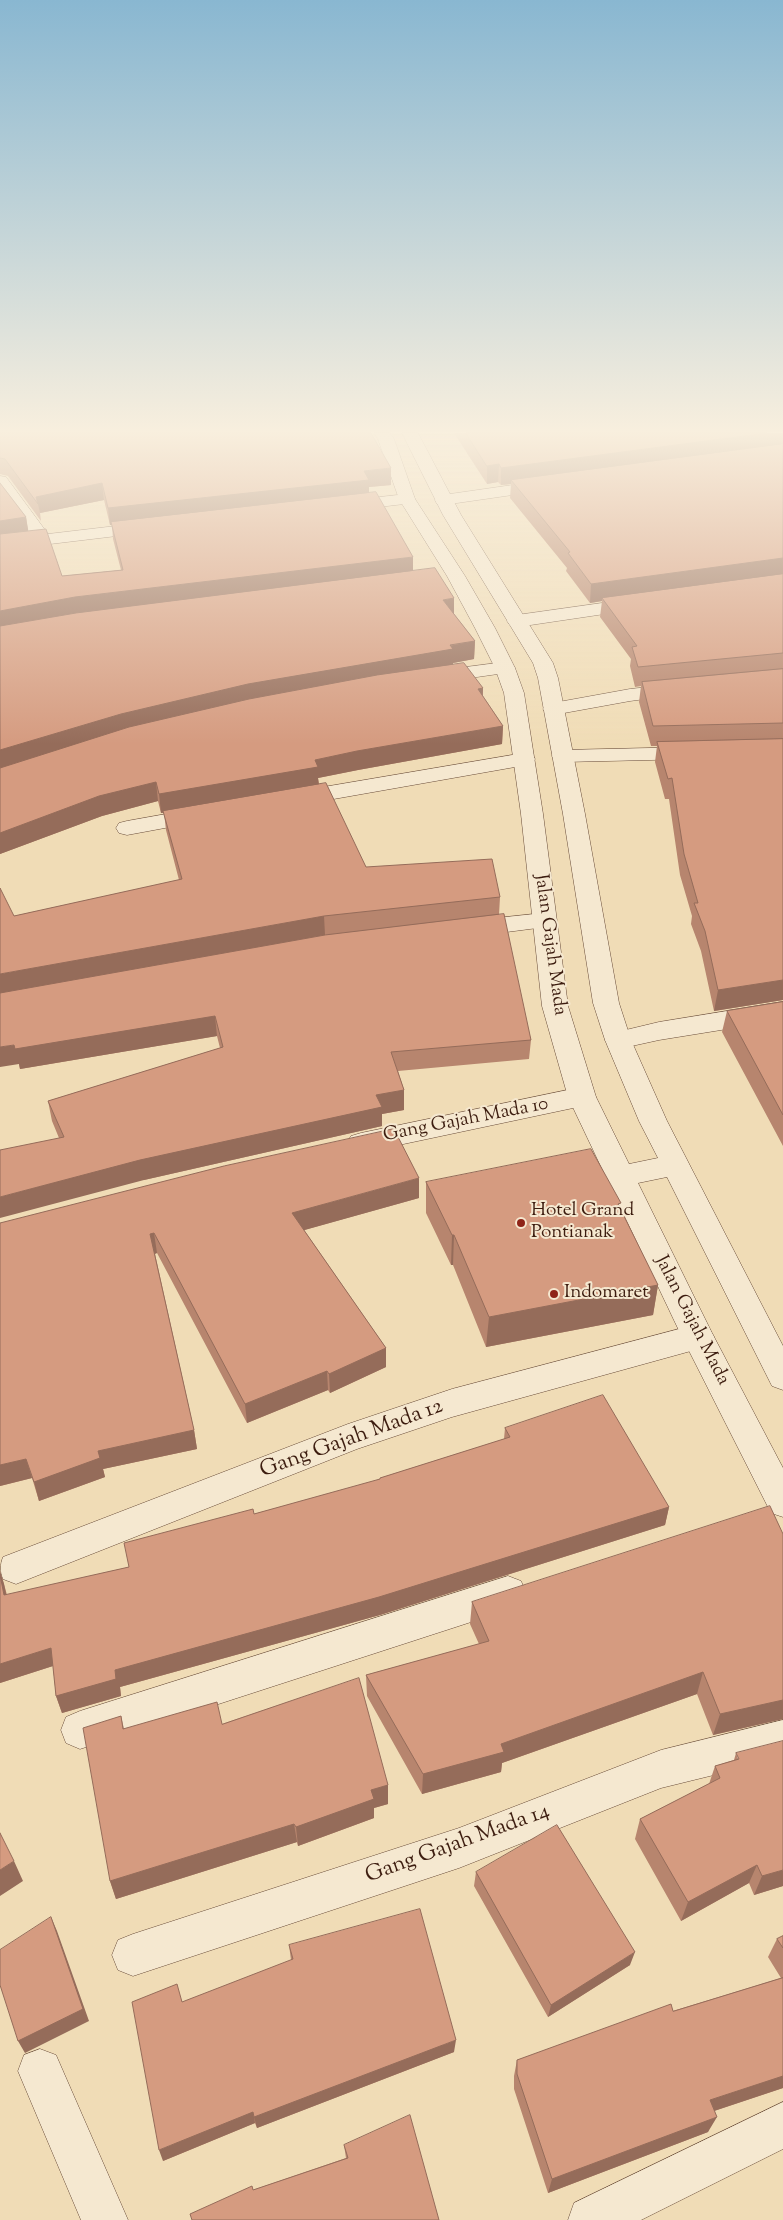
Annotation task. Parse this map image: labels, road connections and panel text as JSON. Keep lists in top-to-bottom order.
{
  "streets": {
    "street": [
      "Jalan Gajah Mada",
      "Gang Gajah Mada 10",
      "Gang Gajah Mada 12",
      "Gang Gajah Mada 14"
    ]
  },
  "crossings": [
    ["Jalan Gajah Mada", "Gang Gajah Mada 10"],
    ["Jalan Gajah Mada", "Gang Gajah Mada 12"]
  ],
  "places": ["Hotel Grand Pontianak", "Indomaret"]
}
